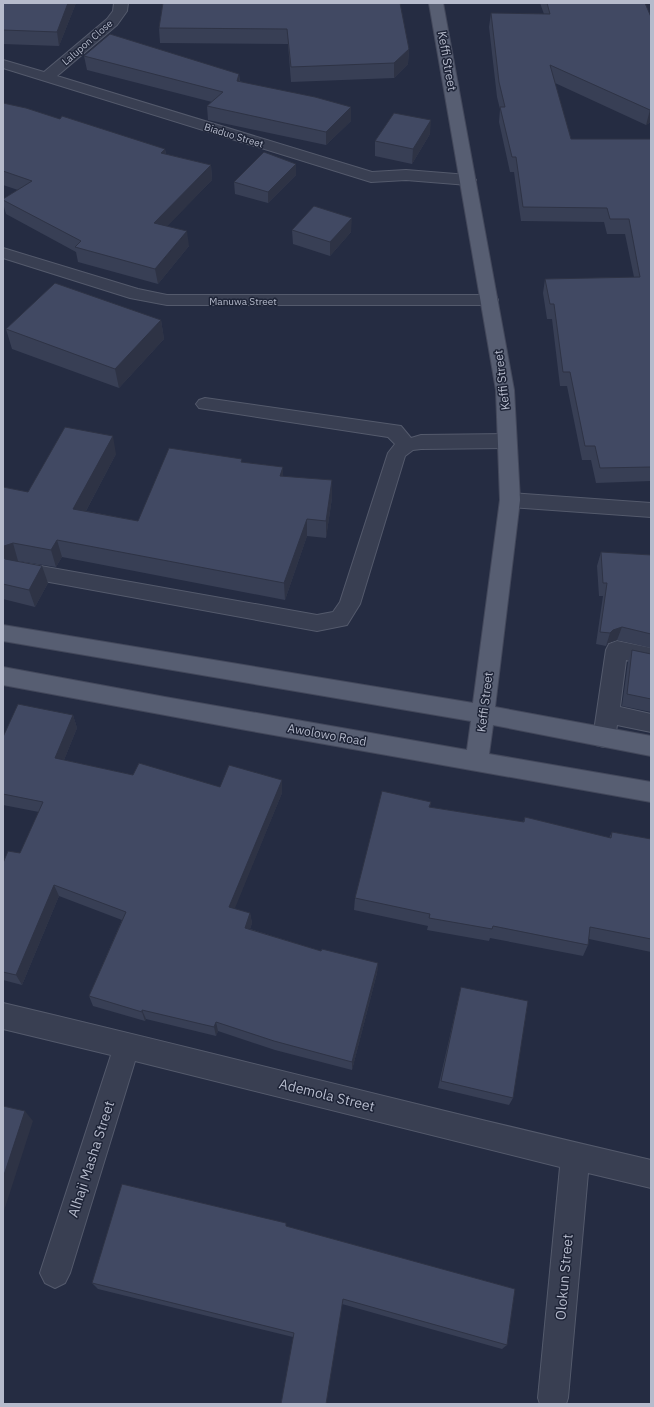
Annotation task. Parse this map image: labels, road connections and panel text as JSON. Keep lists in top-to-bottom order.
{
  "streets": {
    "main road": ["Keffi Street", "Awolowo Road"],
    "street": [
      "Lalupon Close",
      "Biaduo Street",
      "Manuwa Street",
      "Ademola Street",
      "Alhaji Masha Street",
      "Olokun Street"
    ]
  },
  "crossings": [
    ["Lalupon Close", "Biaduo Street"],
    ["Keffi Street", "Biaduo Street"],
    ["Keffi Street", "Manuwa Street"],
    ["Keffi Street", "Awolowo Road"],
    ["Ademola Street", "Alhaji Masha Street"],
    ["Ademola Street", "Olokun Street"]
  ]
}
